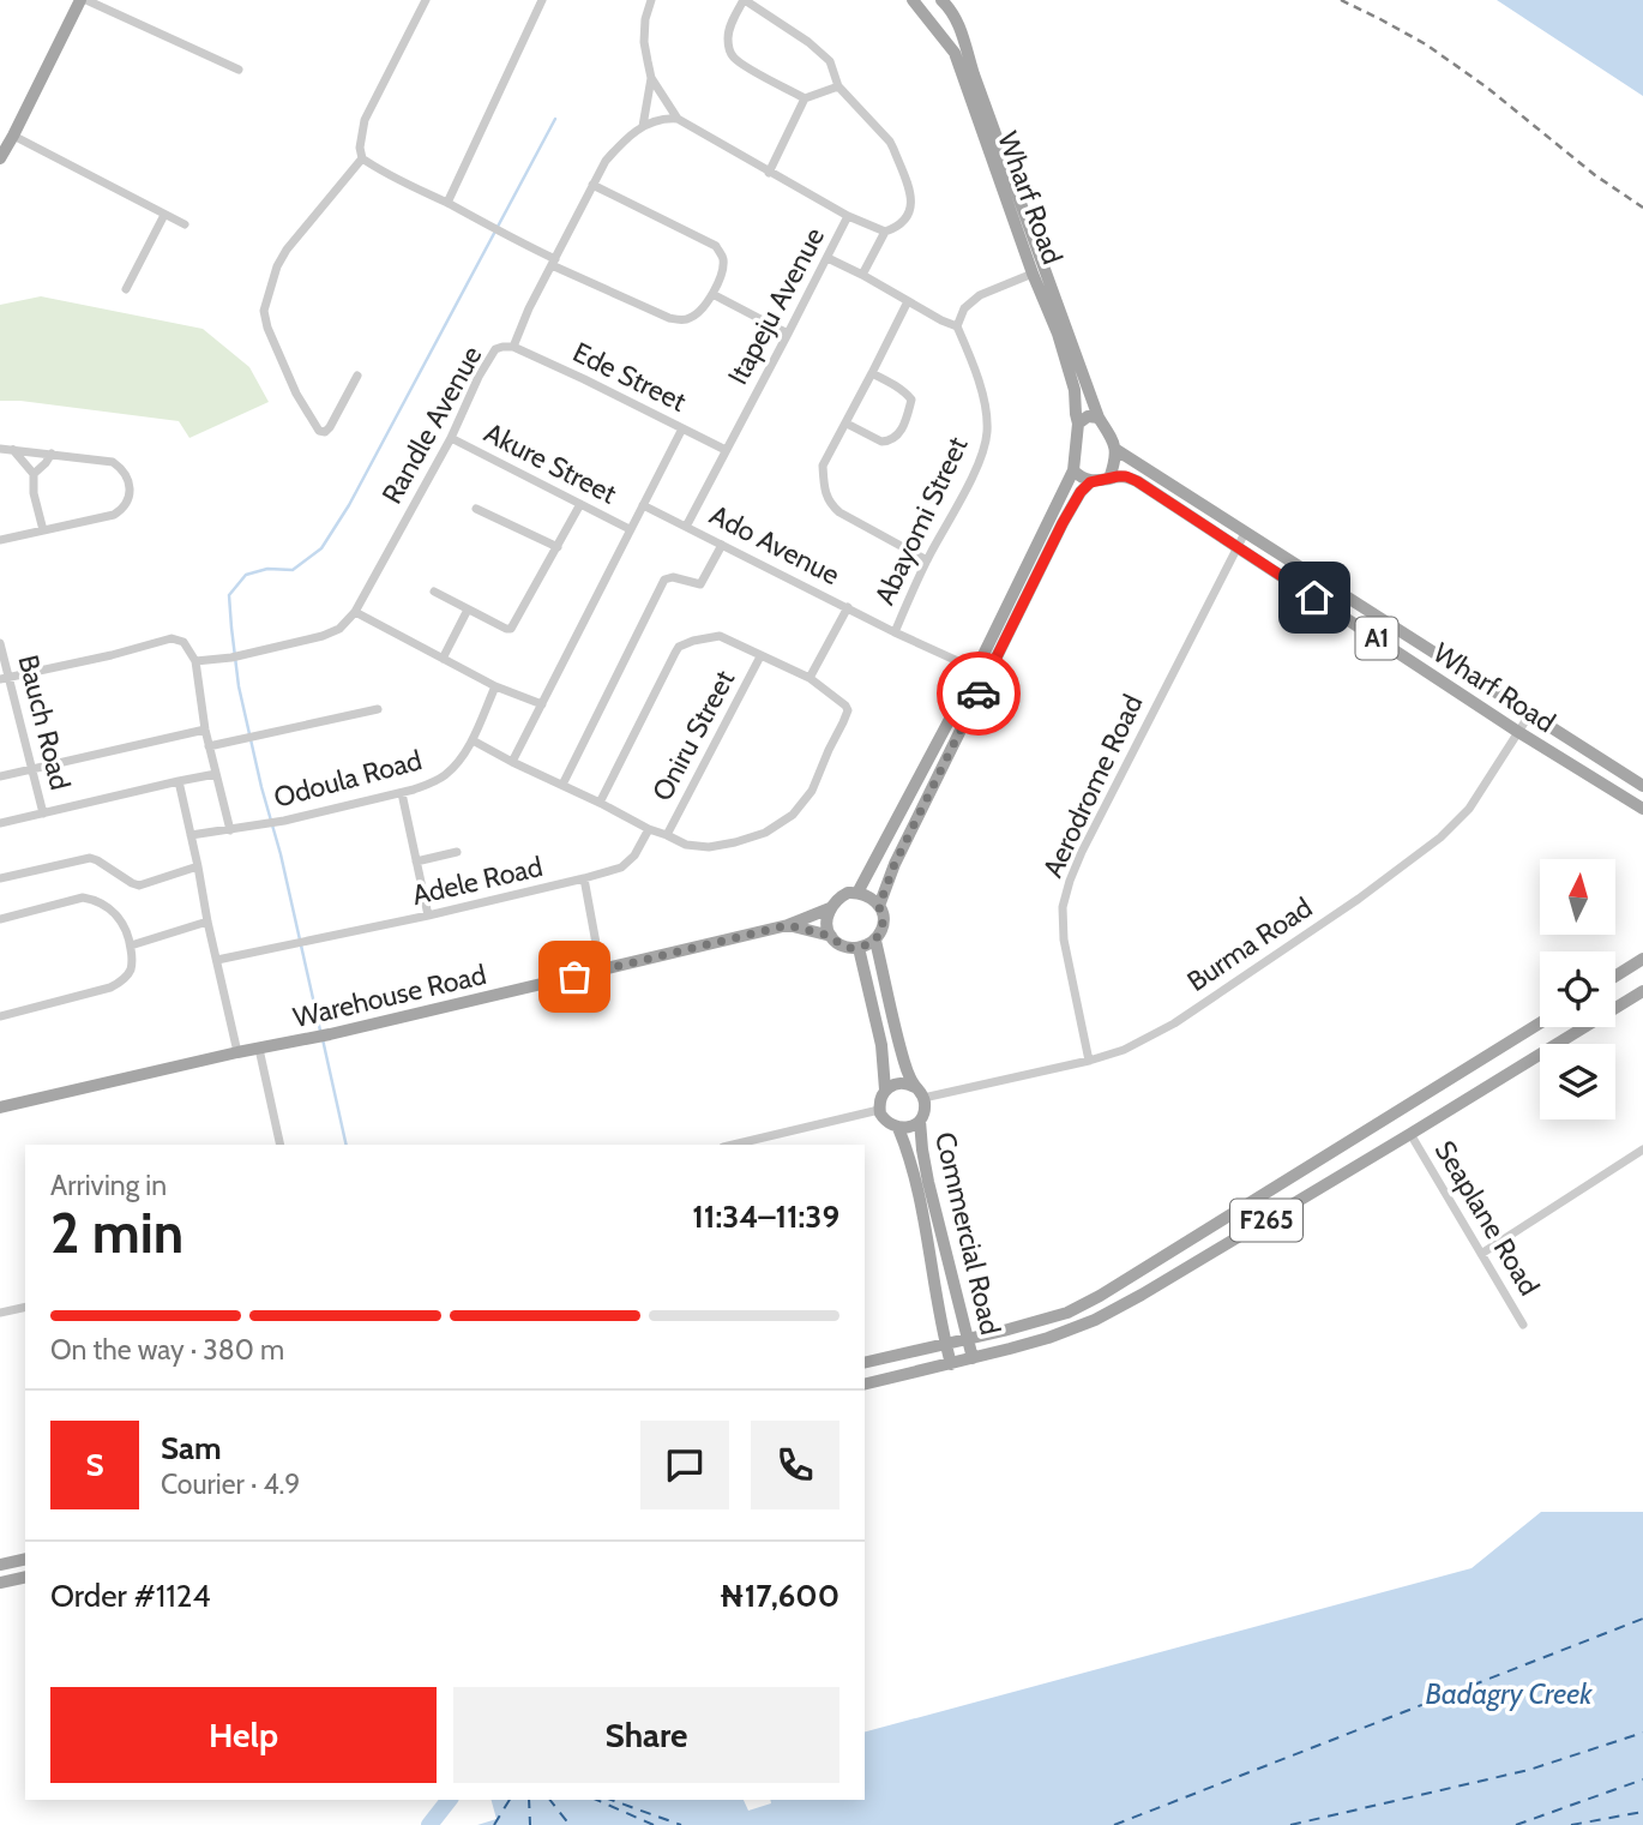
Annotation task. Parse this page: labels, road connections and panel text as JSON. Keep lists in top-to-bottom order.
{
  "streets": {
    "main road": [
      "Wharf Road",
      "A1",
      "Warehouse Road",
      "F265",
      "Commercial Road"
    ],
    "street": [
      "Itapeju Avenue",
      "Ede Street",
      "Randle Avenue",
      "Akure Street",
      "Abayomi Street",
      "Ado Avenue",
      "Bauch Road",
      "Oniru Street",
      "Odoula Road",
      "Aerodrome Road",
      "Adele Road",
      "Burma Road",
      "Seaplane Road"
    ]
  },
  "crossings": [
    ["Wharf Road", "Aerodrome Road"],
    ["Wharf Road", "Burma Road"],
    ["Itapeju Avenue", "Ede Street"],
    ["Itapeju Avenue", "Ado Avenue"],
    ["Ede Street", "Randle Avenue"],
    ["Randle Avenue", "Akure Street"],
    ["Abayomi Street", "Ado Avenue"],
    ["Aerodrome Road", "Burma Road"],
    ["Burma Road", "Commercial Road"],
    ["Seaplane Road", "F265"],
    ["F265", "Commercial Road"]
  ],
  "water": ["Badagry Creek"],
  "north": "top",
  "page": {
    "heading": ["2 min", "Arriving in", "11:34–11:39"],
    "panel": [
      "Sam",
      "Courier · 4.9",
      "Order #1124",
      "₦17,600"
    ],
    "bar": "On the way · 380 m",
    "round": "S",
    "buttons": ["Help", "Share"]
  }
}
